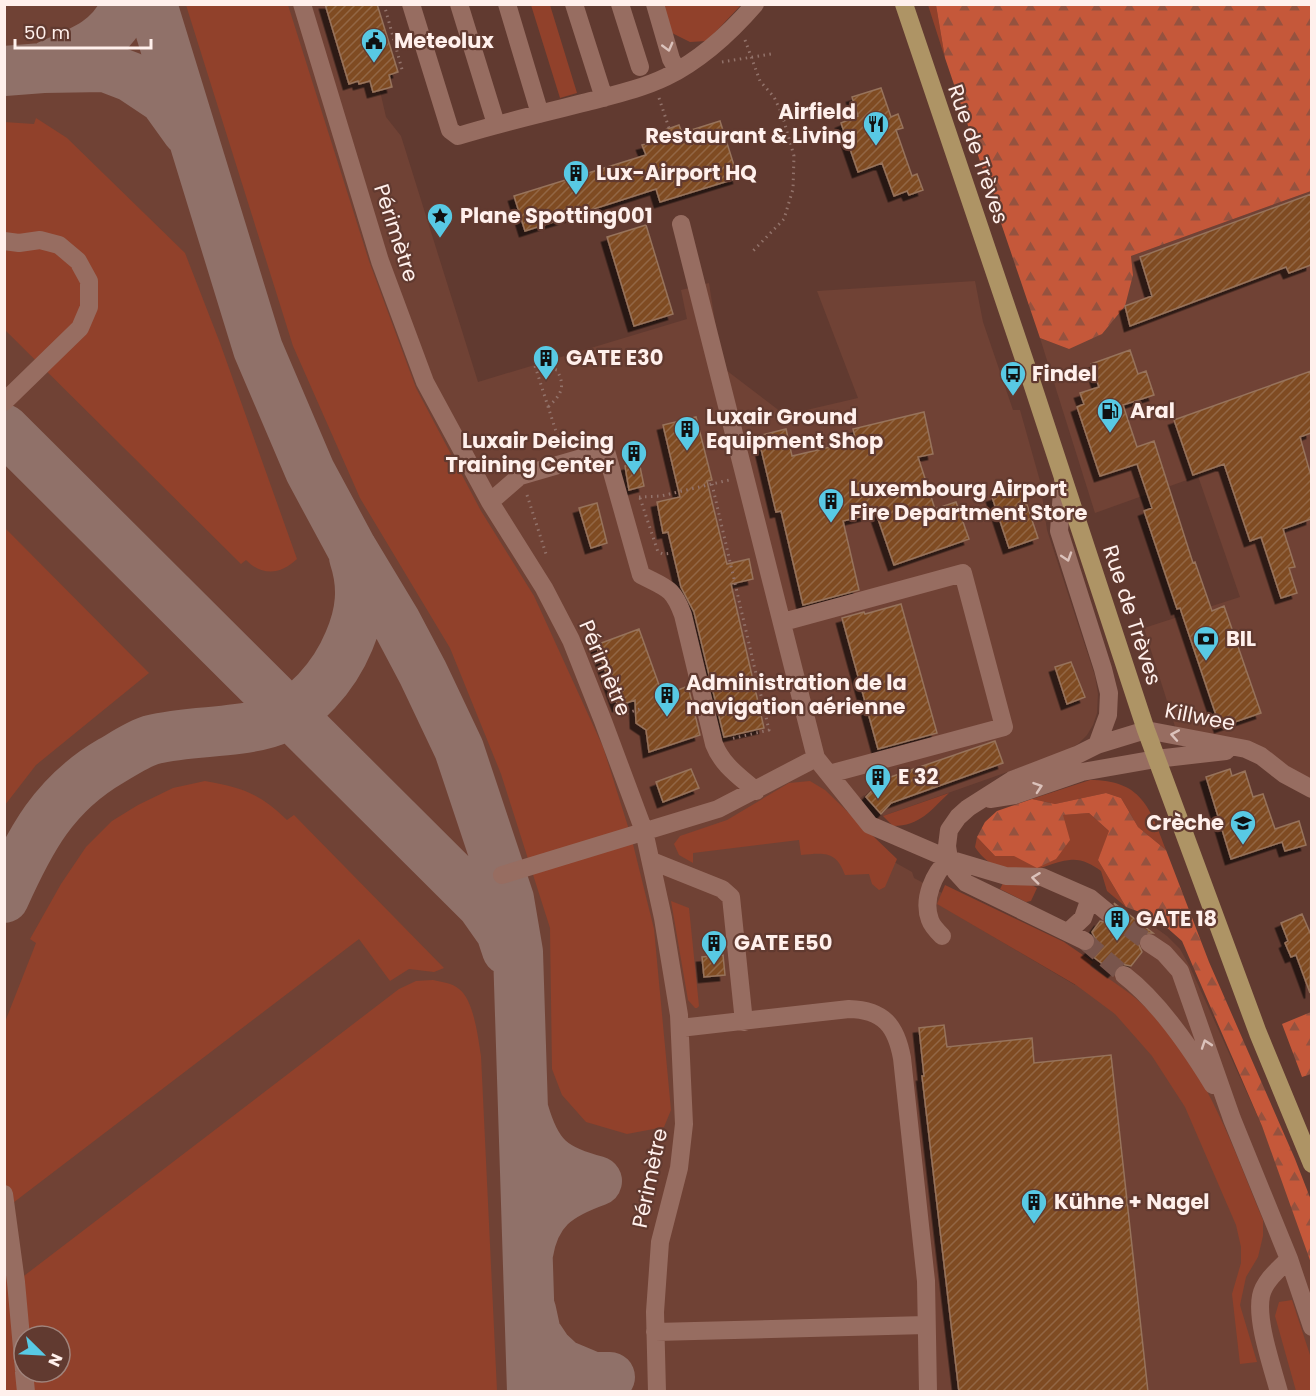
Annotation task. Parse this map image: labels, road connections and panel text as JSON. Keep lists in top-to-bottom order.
{
  "streets": {
    "main road": ["Rue de Trèves"],
    "street": ["Périmètre", "Killwee"]
  },
  "crossings": [
    ["Rue de Trèves", "Killwee"]
  ],
  "places": {
    "public building": ["Meteolux"],
    "restaurant": ["Airfield Restaurant & Living"],
    "building": [
      "Lux-Airport HQ",
      "GATE E30",
      "Luxair Ground Equipment Shop",
      "Luxair Deicing Training Center",
      "Luxembourg Airport Fire Department Store",
      "Administration de la navigation aérienne",
      "E 32",
      "GATE 18",
      "GATE E50",
      "Kühne + Nagel"
    ],
    "place": ["Plane Spotting001"],
    "bus stop": ["Findel"],
    "fuel station": ["Aral"],
    "bank": ["BIL"],
    "school or university": ["Crèche"]
  },
  "scale_bar": "50 m",
  "north": "bottom right"
}
